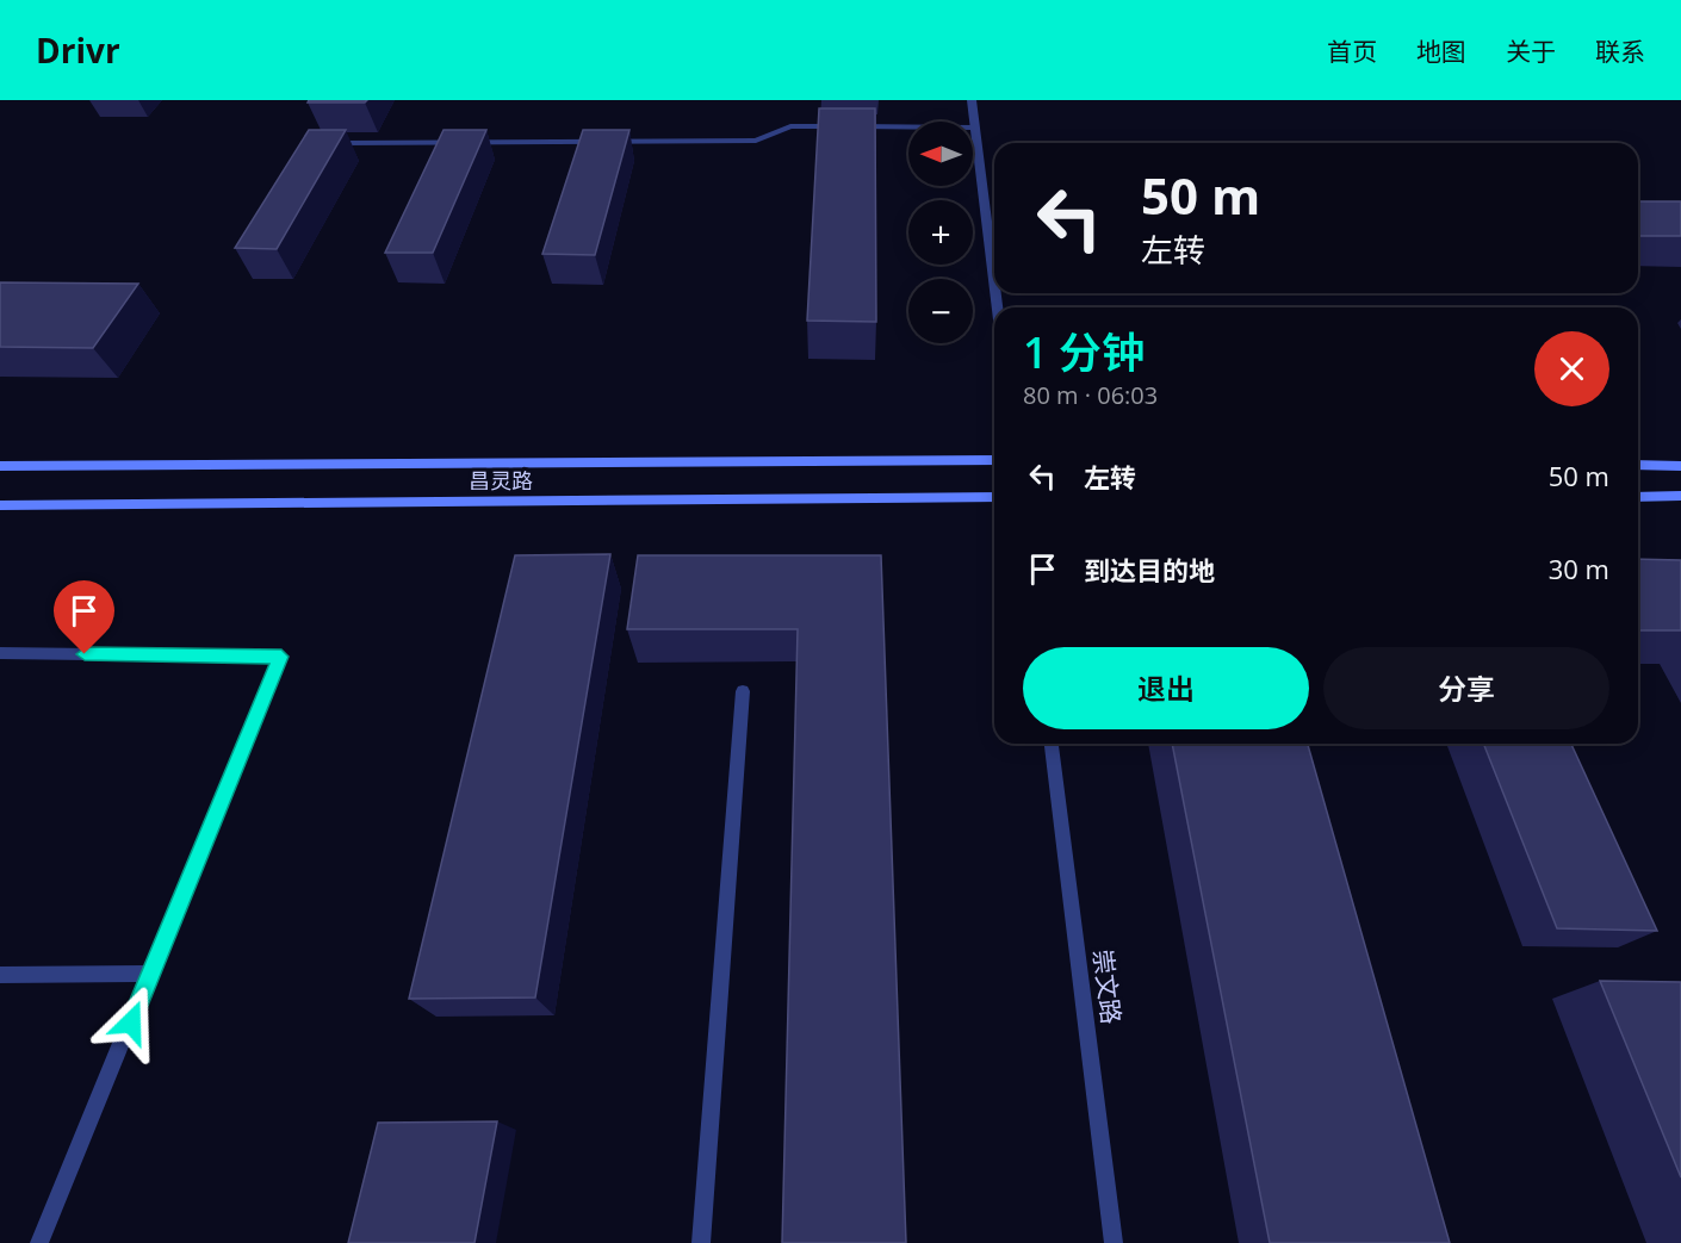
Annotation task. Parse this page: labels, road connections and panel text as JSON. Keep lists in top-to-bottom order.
{
  "streets": {
    "main road": ["昌灵路"],
    "street": ["崇文路"]
  },
  "north": "left",
  "page": {
    "header": "Drivr",
    "nav": [
      "首页",
      "地图",
      "关于",
      "联系"
    ],
    "map_buttons": ["+", "−"],
    "turn": ["50 m", "左转"],
    "heading": ["1 分钟", "80 m · 06:03"],
    "list": [
      {
        "name": "左转",
        "value": "50 m"
      },
      {
        "name": "到达目的地",
        "value": "30 m"
      }
    ],
    "buttons": ["退出", "分享"]
  }
}
